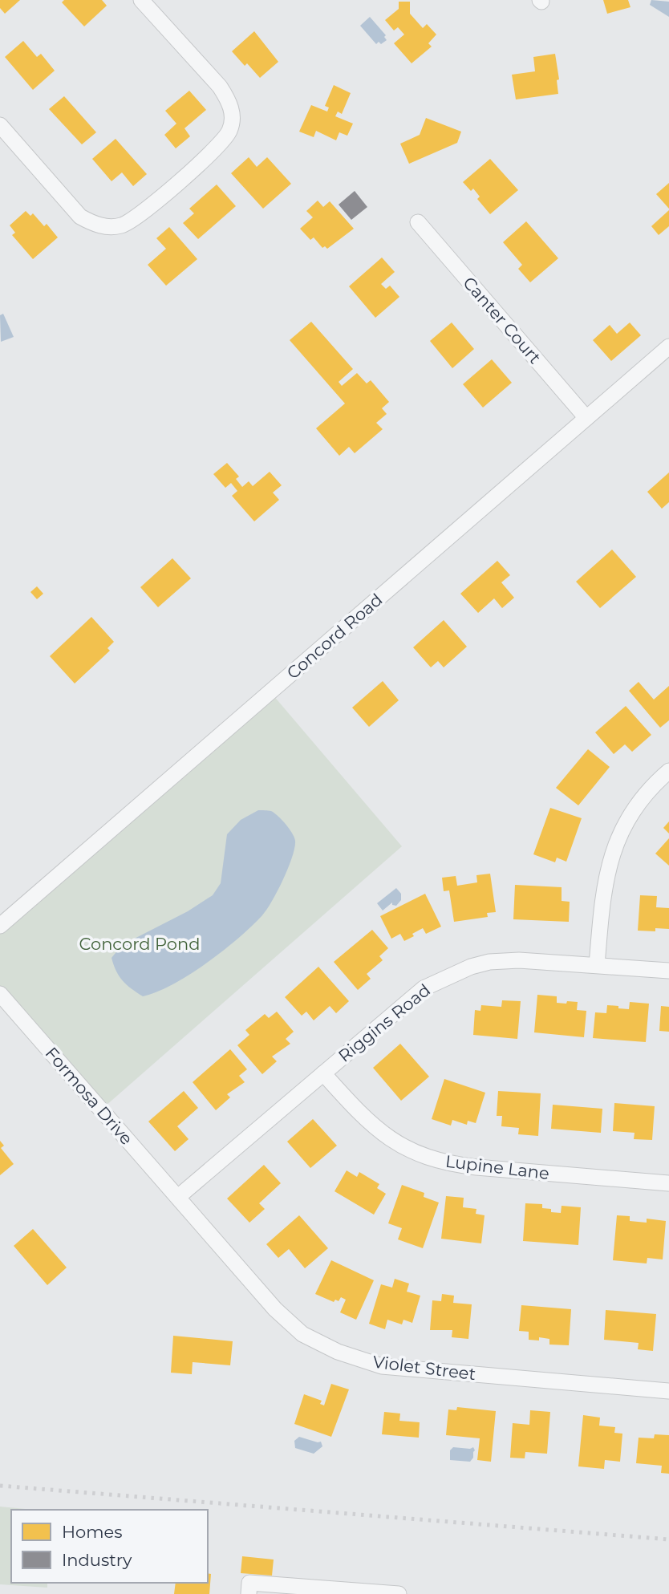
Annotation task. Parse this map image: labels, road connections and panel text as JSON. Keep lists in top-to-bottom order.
{
  "streets": {
    "street": [
      "Canter Court",
      "Concord Road",
      "Riggins Road",
      "Formosa Drive",
      "Lupine Lane",
      "Violet Street"
    ]
  },
  "crossings": [
    ["Canter Court", "Concord Road"],
    ["Riggins Road", "Formosa Drive"],
    ["Riggins Road", "Lupine Lane"],
    ["Riggins Road", "Violet Street"],
    ["Formosa Drive", "Violet Street"]
  ],
  "parks": ["Concord Pond"],
  "legend": ["Homes", "Industry"]
}
